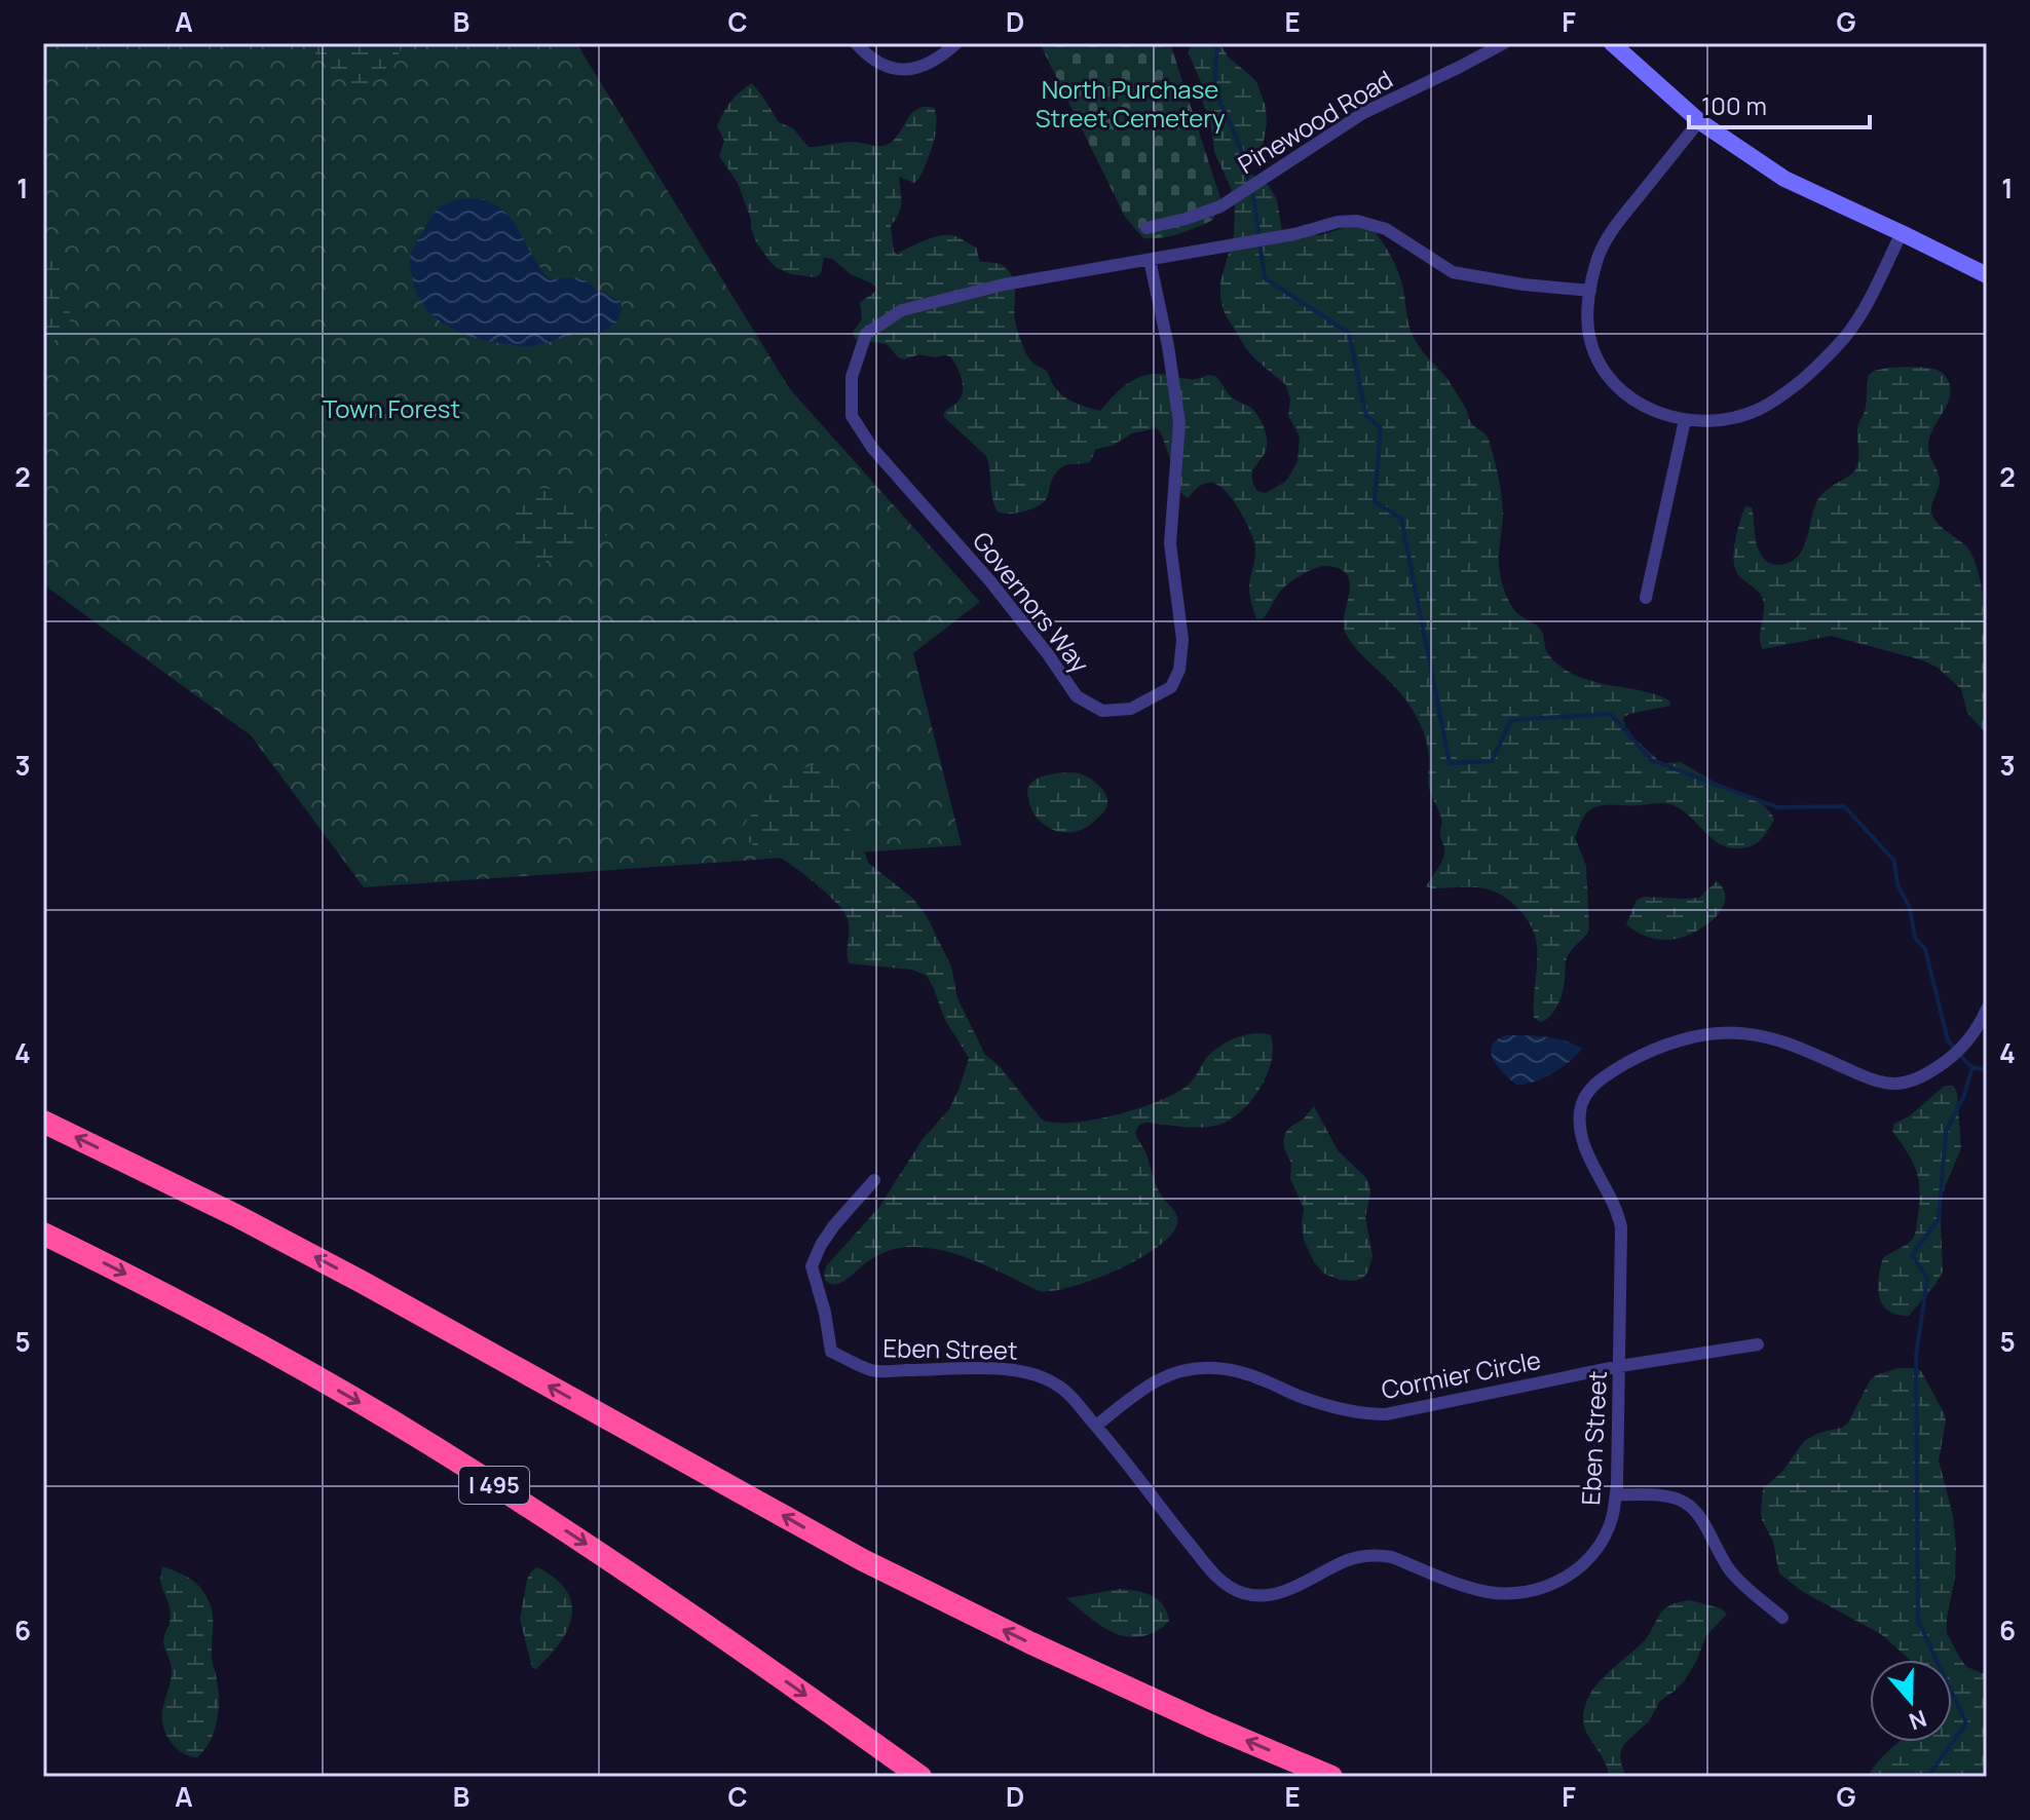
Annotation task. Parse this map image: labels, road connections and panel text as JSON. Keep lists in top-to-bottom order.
{
  "streets": {
    "highway": ["I 495"],
    "street": [
      "Pinewood Road",
      "Governors Way",
      "Eben Street",
      "Cormier Circle"
    ]
  },
  "crossings": [
    ["Eben Street", "Cormier Circle"]
  ],
  "parks": ["North Purchase Street Cemetery", "Town Forest"],
  "scale_bar": "100 m",
  "north": "bottom",
  "grid": {
    "columns": [
      "A",
      "B",
      "C",
      "D",
      "E",
      "F",
      "G"
    ],
    "rows": [
      "1",
      "2",
      "3",
      "4",
      "5",
      "6"
    ]
  }
}
